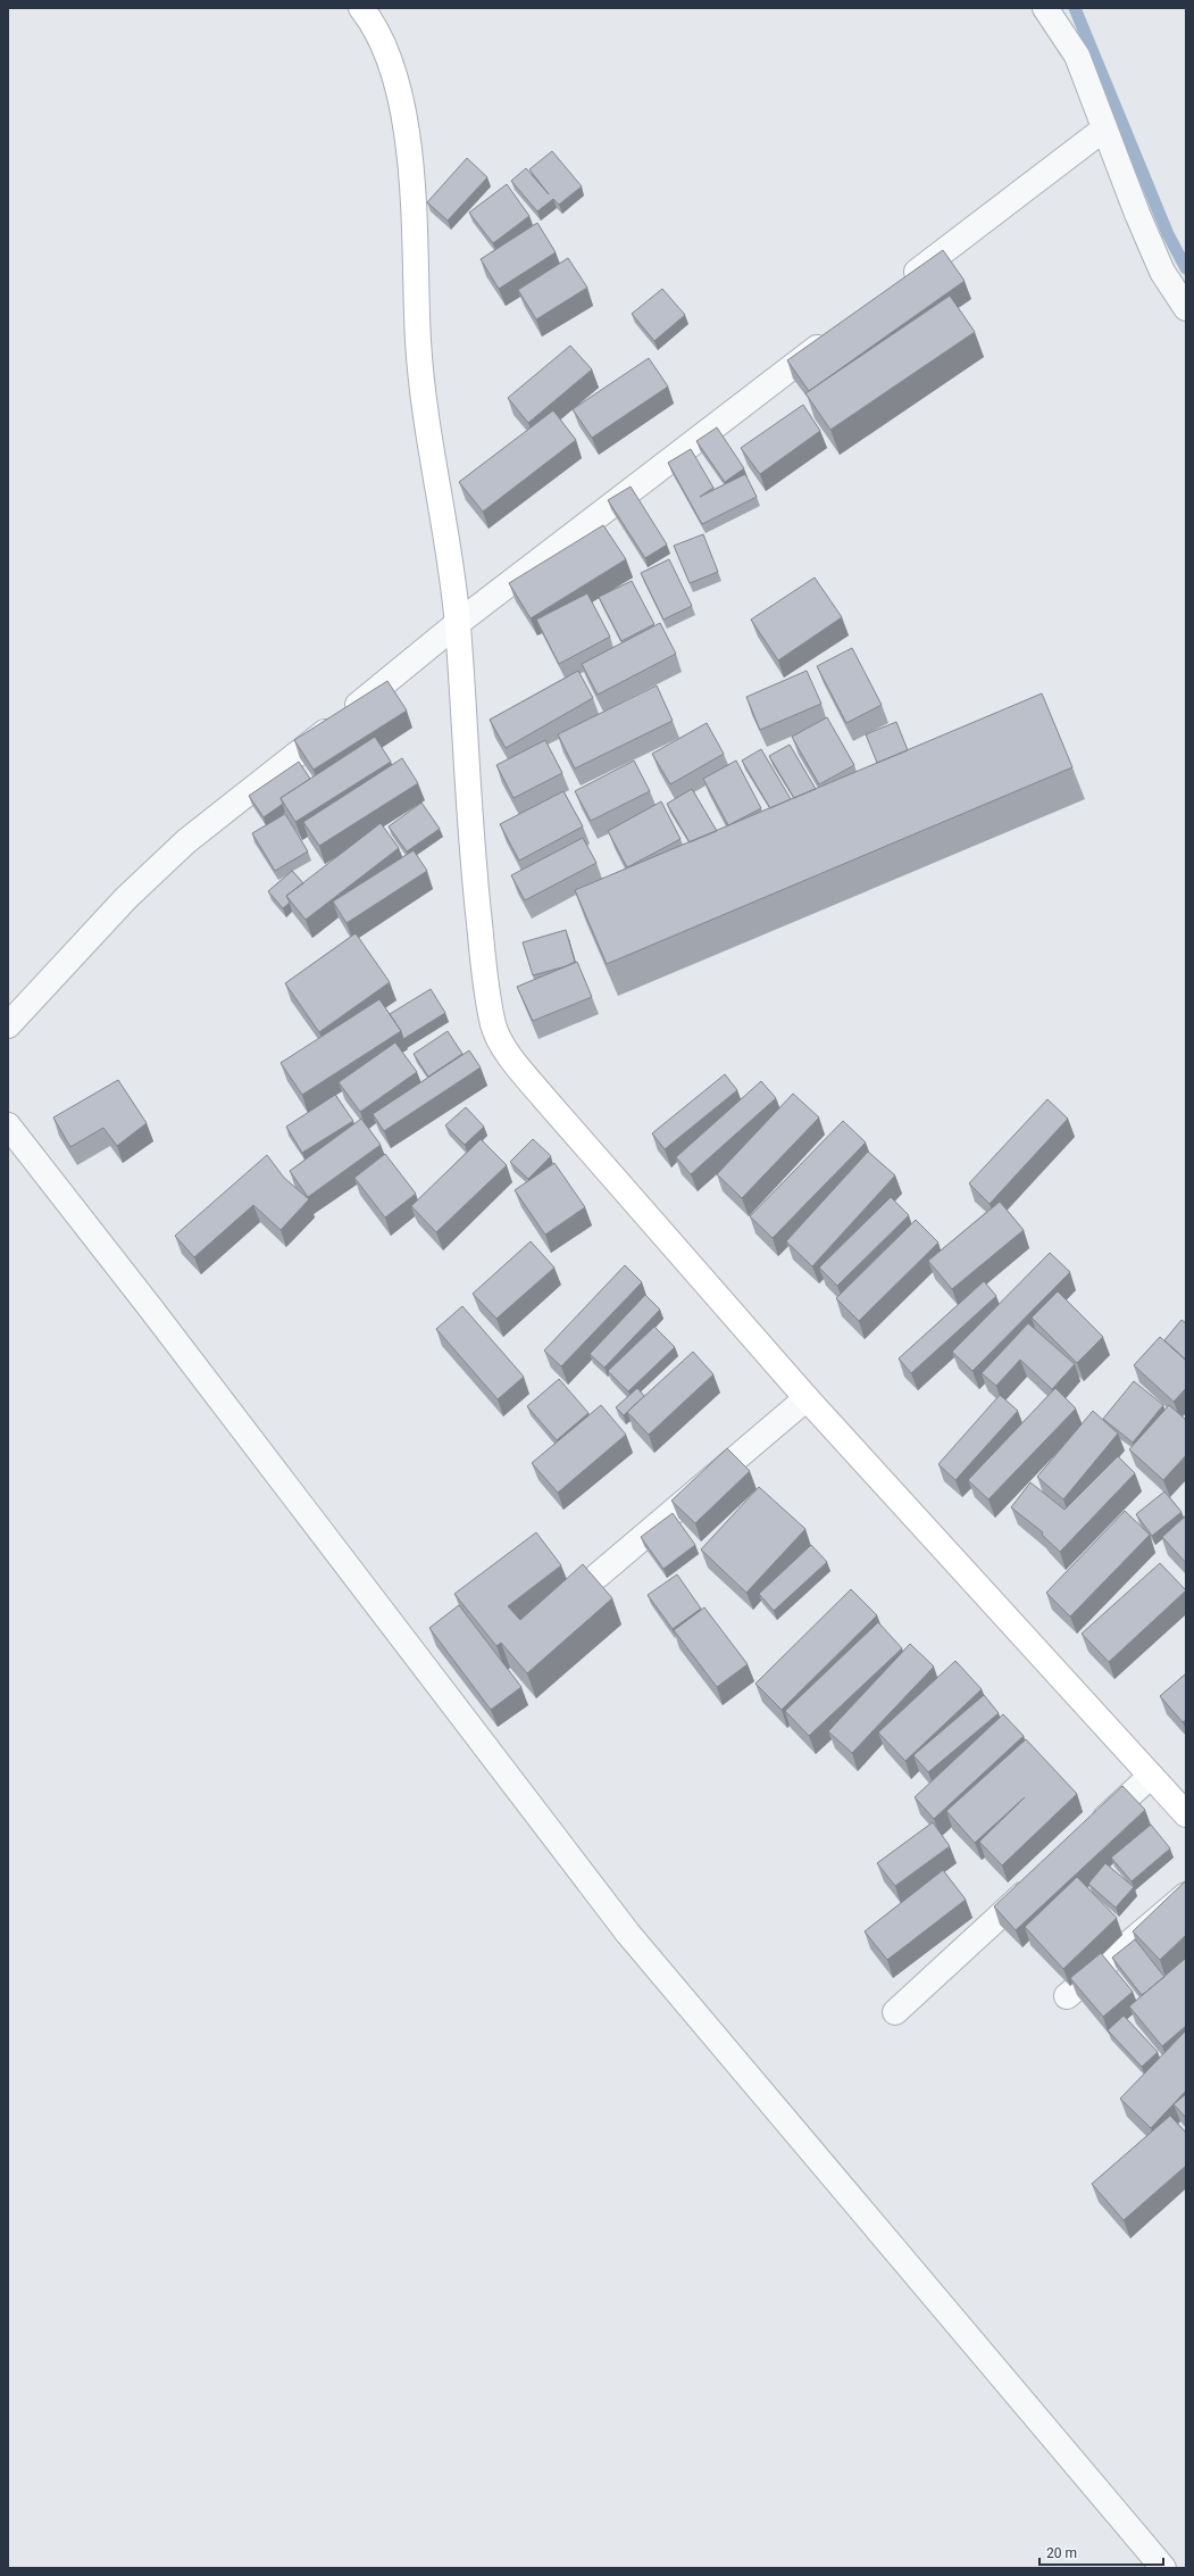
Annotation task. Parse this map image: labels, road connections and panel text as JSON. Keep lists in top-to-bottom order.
{
  "scale_bar": "20 m"
}
